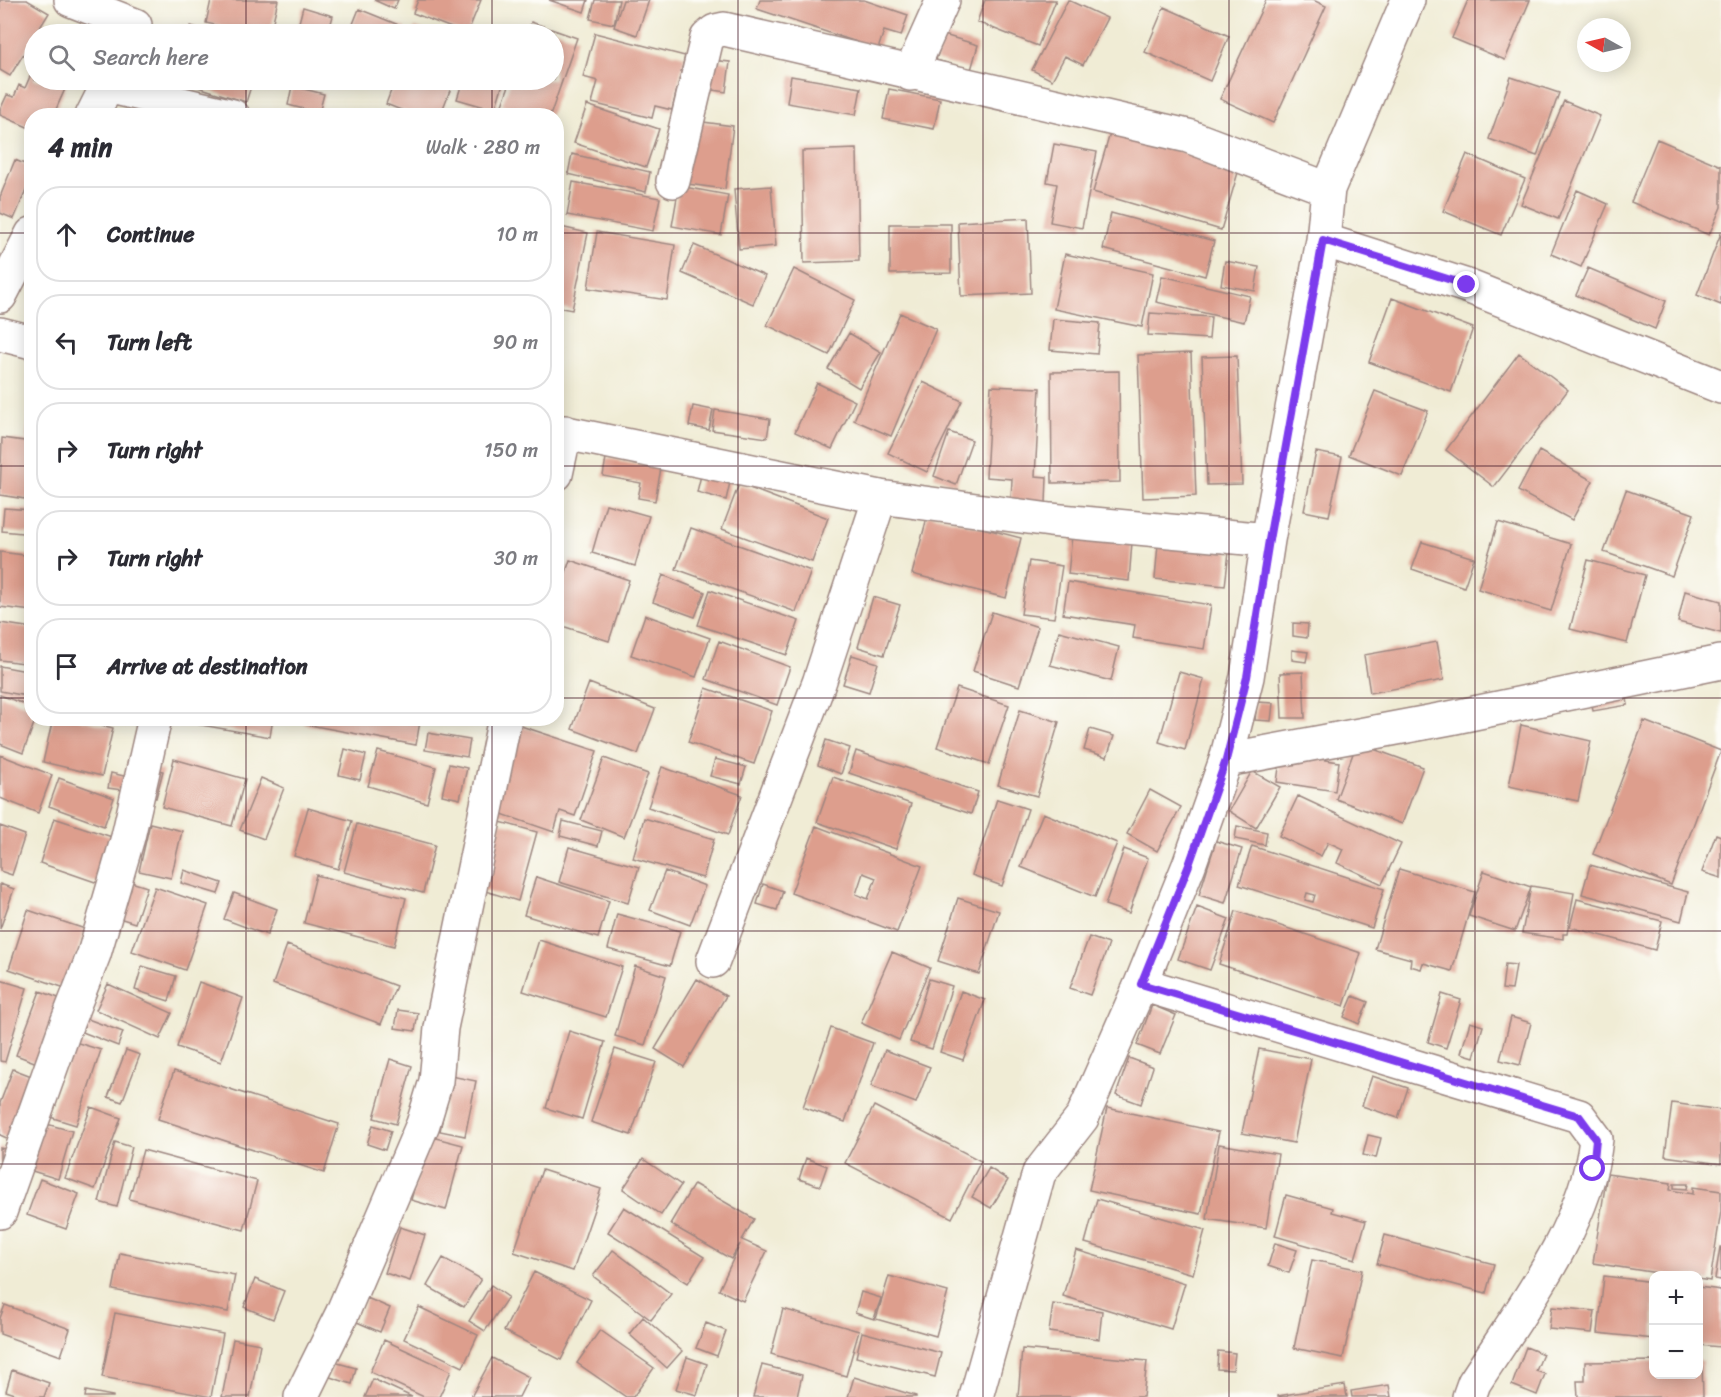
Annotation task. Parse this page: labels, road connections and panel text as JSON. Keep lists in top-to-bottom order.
{
  "north": "left",
  "page": {
    "search": "Search here",
    "heading": ["4 min", "Walk · 280 m"],
    "list": [
      ["Continue", "10 m"],
      ["Turn left", "90 m"],
      ["Turn right", "150 m"],
      ["Turn right", "30 m"],
      "Arrive at destination"
    ],
    "map_buttons": ["+", "−"]
  }
}
